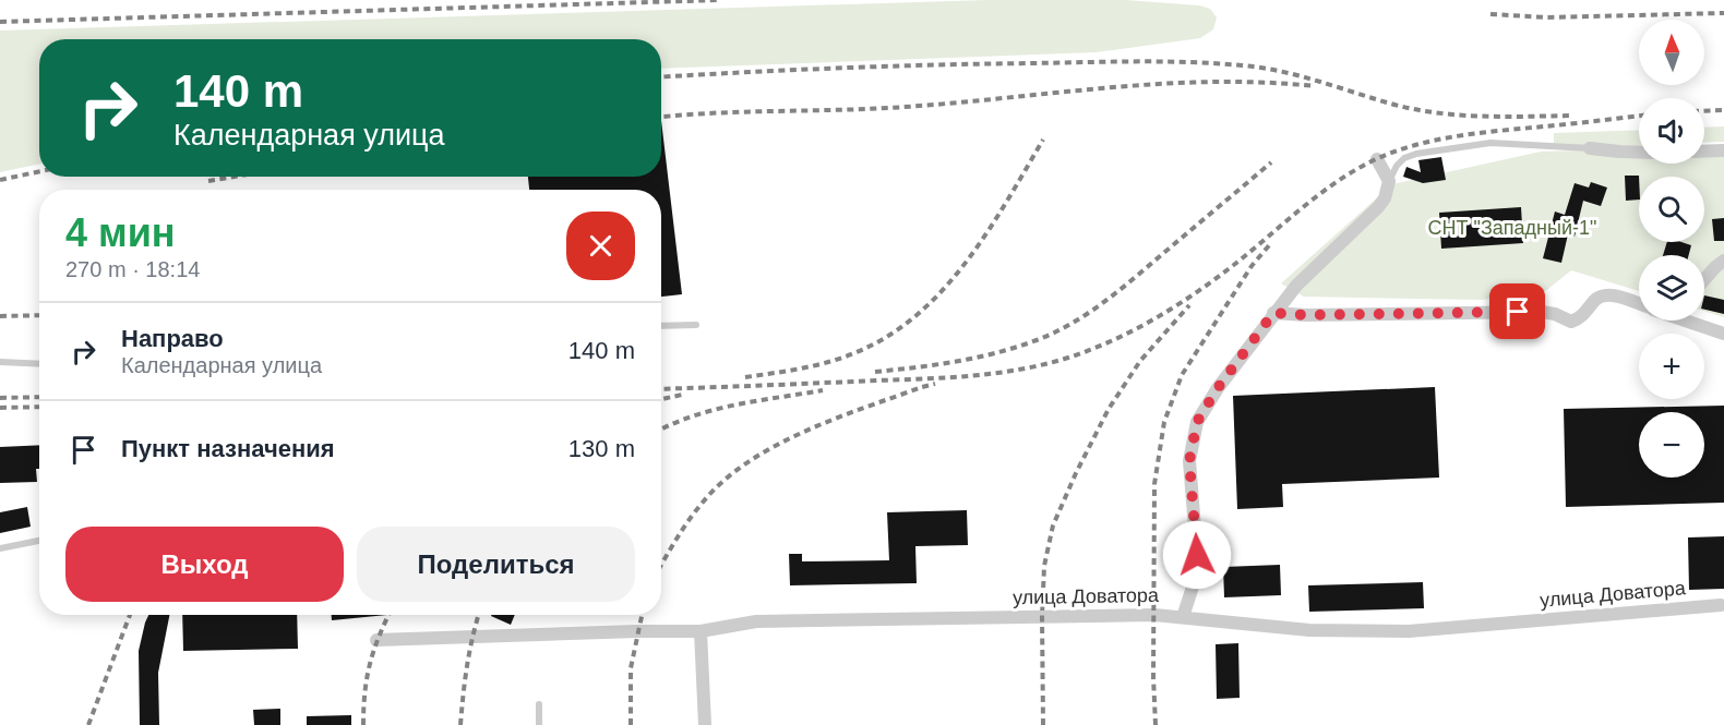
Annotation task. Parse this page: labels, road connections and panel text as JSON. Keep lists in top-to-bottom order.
{
  "streets": {
    "street": ["улица Доватора"]
  },
  "parks": ["СНТ \"Западный-1\""],
  "north": "top",
  "page": {
    "map_buttons": ["+", "−"],
    "turn": ["140 m", "Календарная улица"],
    "heading": ["4 мин", "270 m · 18:14"],
    "list": [
      {
        "name": "Направо",
        "note": "Календарная улица",
        "value": "140 m"
      },
      {
        "name": "Пункт назначения",
        "value": "130 m"
      }
    ],
    "buttons": ["Выход", "Поделиться"]
  }
}
